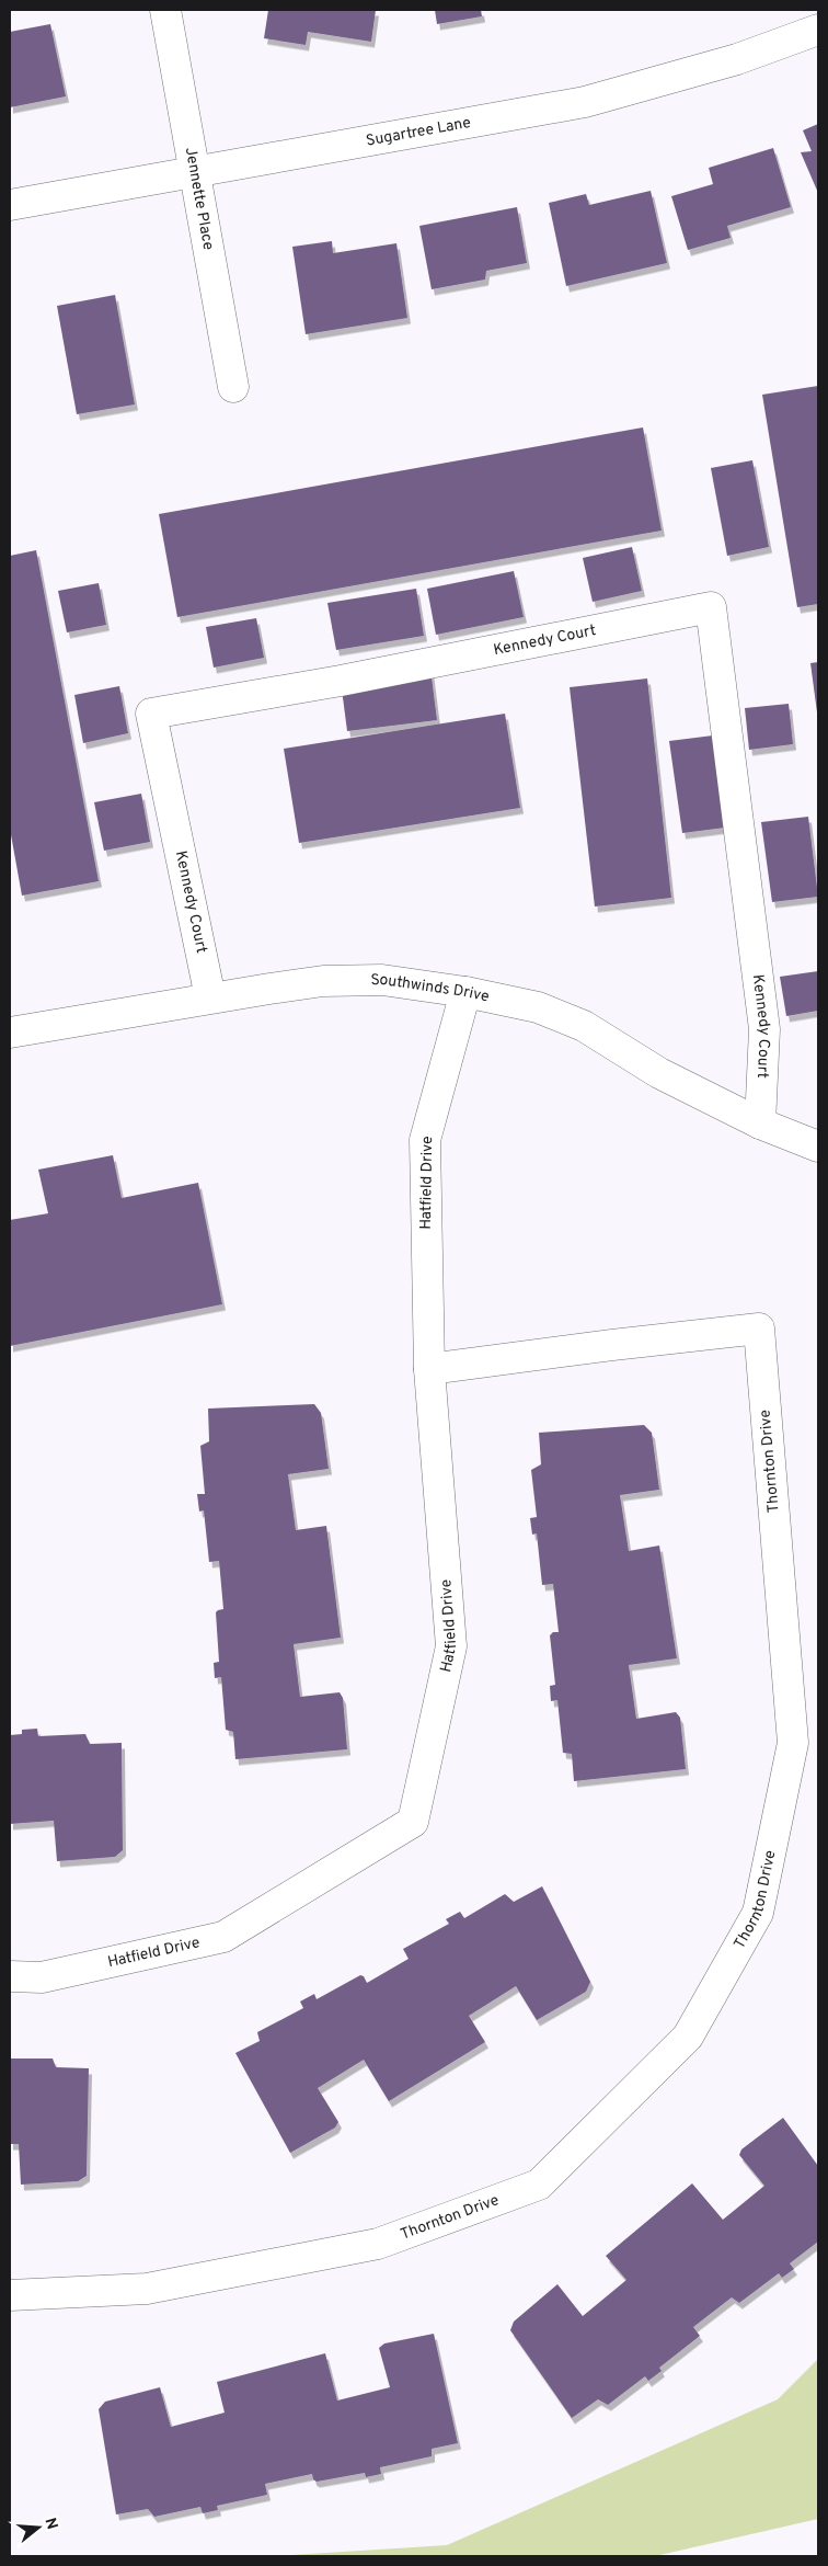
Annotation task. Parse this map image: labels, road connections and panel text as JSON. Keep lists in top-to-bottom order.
{
  "streets": {
    "street": [
      "Sugartree Lane",
      "Jennette Place",
      "Kennedy Court",
      "Southwinds Drive",
      "Hatfield Drive",
      "Thornton Drive"
    ]
  },
  "crossings": [
    ["Sugartree Lane", "Jennette Place"],
    ["Kennedy Court", "Southwinds Drive"],
    ["Southwinds Drive", "Hatfield Drive"],
    ["Hatfield Drive", "Thornton Drive"]
  ],
  "north": "right"
}
